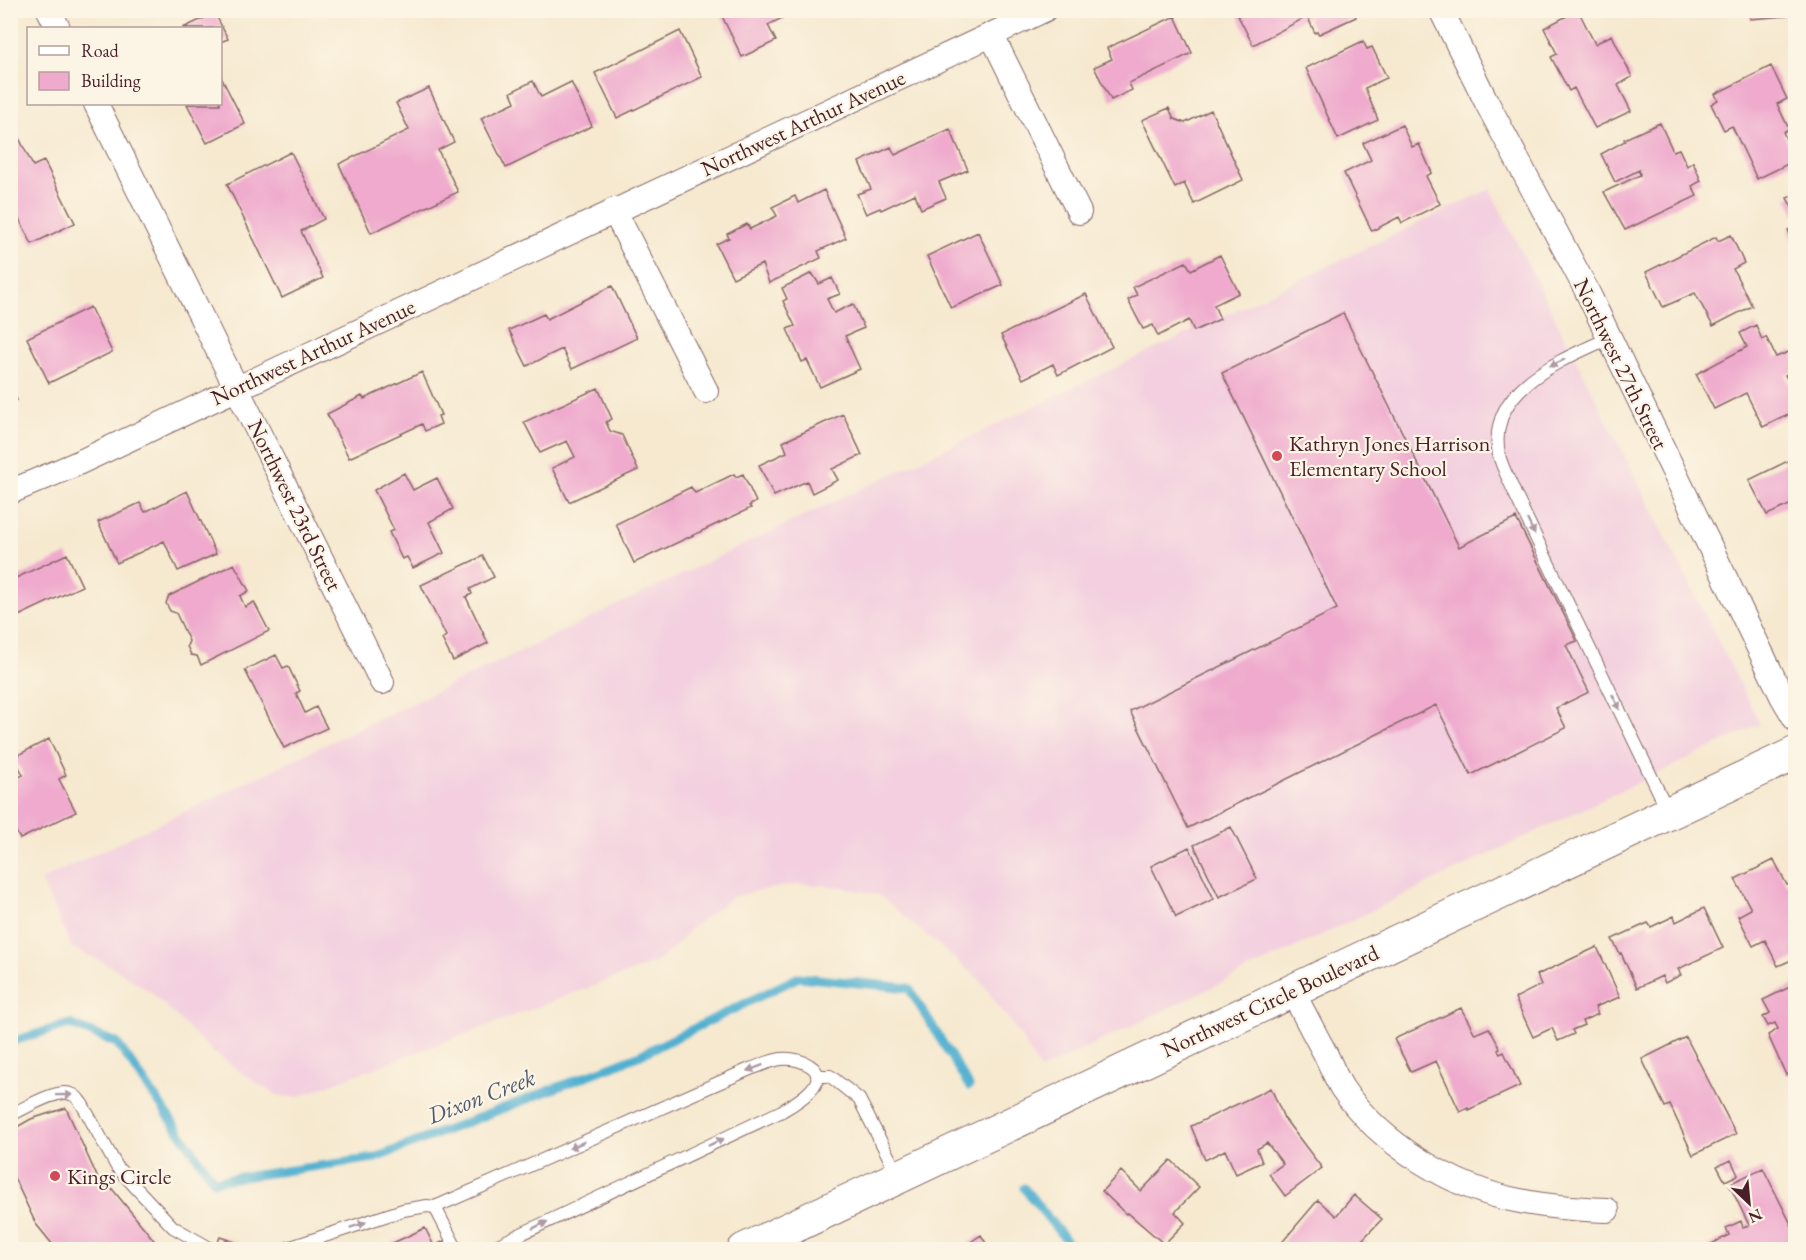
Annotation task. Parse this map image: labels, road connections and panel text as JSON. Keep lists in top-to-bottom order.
{
  "streets": {
    "main road": ["Northwest Circle Boulevard"],
    "street": ["Northwest Arthur Avenue", "Northwest 27th Street", "Northwest 23rd Street"]
  },
  "crossings": [
    ["Northwest Arthur Avenue", "Northwest 23rd Street"]
  ],
  "water": ["Dixon Creek"],
  "places": ["Kathryn Jones Harrison Elementary School", "Kings Circle"],
  "legend": ["Road", "Building"],
  "north": "bottom right"
}
